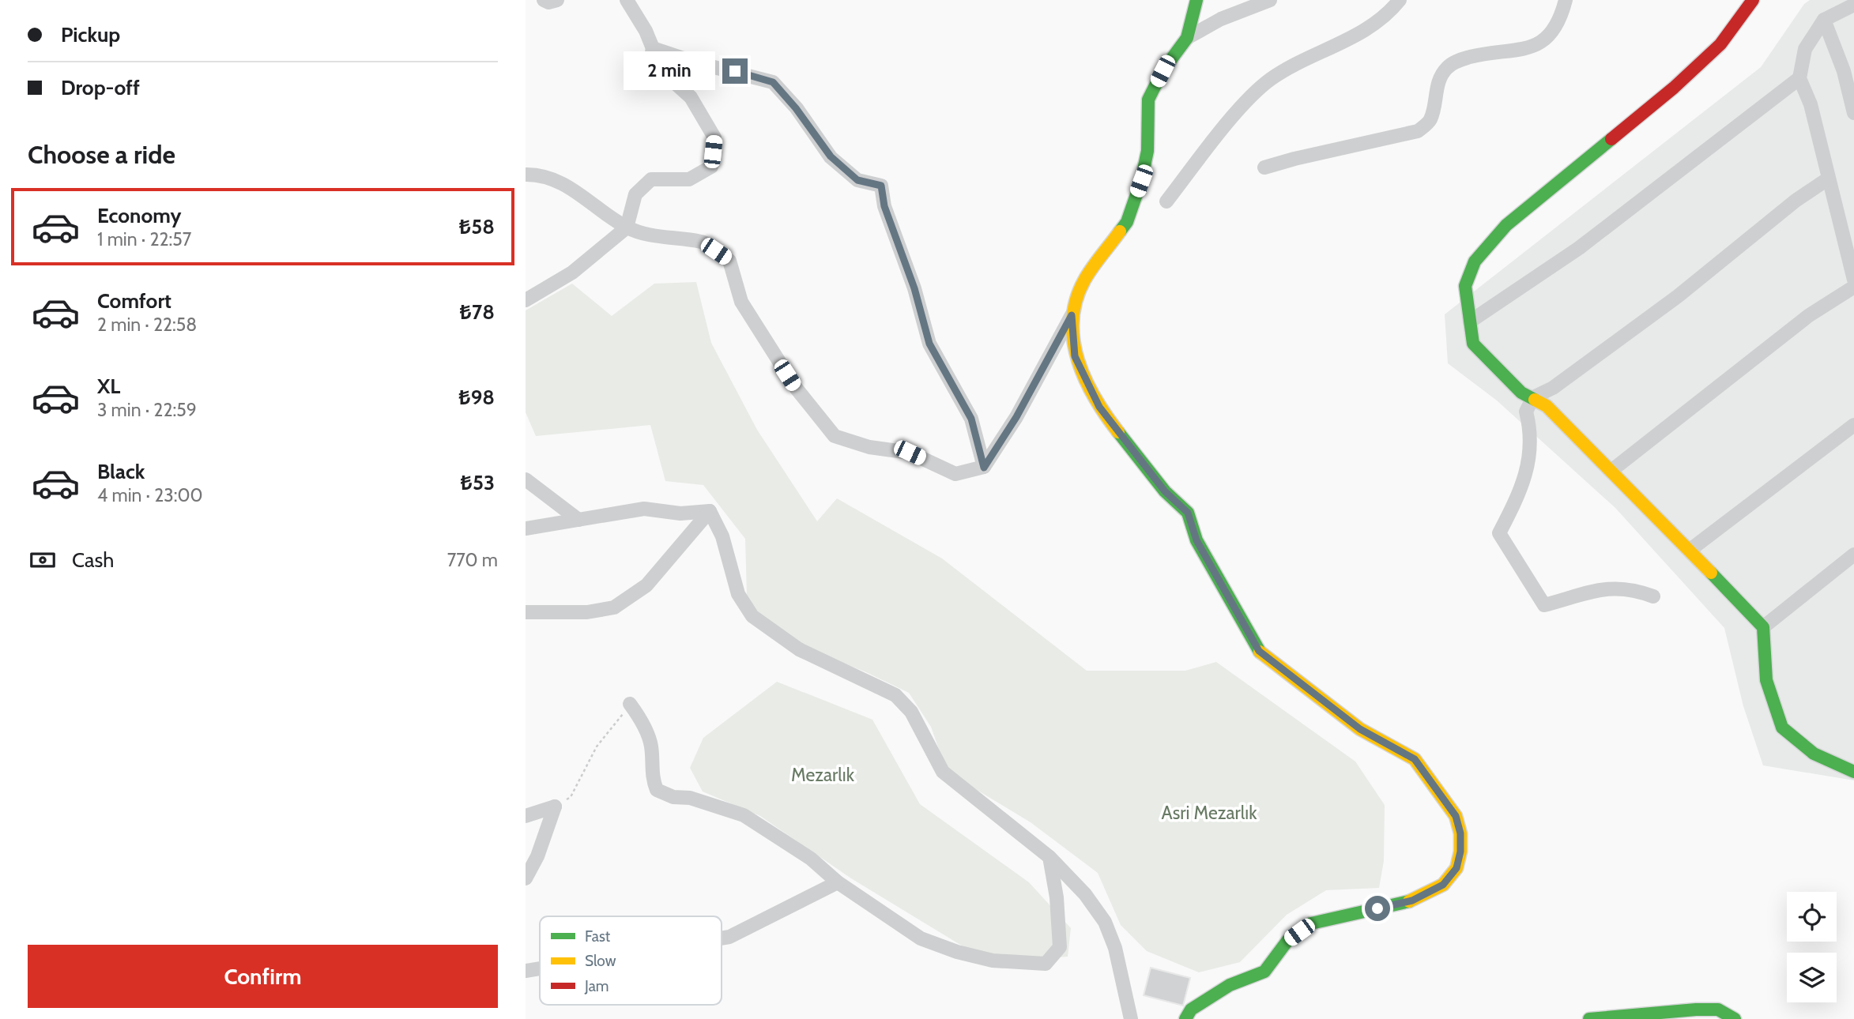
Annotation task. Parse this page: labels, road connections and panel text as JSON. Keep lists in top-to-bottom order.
{
  "parks": ["Mezarlık", "Asri Mezarlık"],
  "legend": ["Fast", "Slow", "Jam"],
  "page": {
    "banner": ["Pickup", "Drop-off"],
    "bubble": "2 min",
    "heading": "Choose a ride",
    "list": [
      {
        "name": "Economy",
        "note": "1 min · 22:57",
        "value": "₺58"
      },
      {
        "name": "Comfort",
        "note": "2 min · 22:58",
        "value": "₺78"
      },
      {
        "name": "XL",
        "note": "3 min · 22:59",
        "value": "₺98"
      },
      {
        "name": "Black",
        "note": "4 min · 23:00",
        "value": "₺53"
      }
    ],
    "pay": ["Cash", "770 m"],
    "buttons": "Confirm"
  }
}
